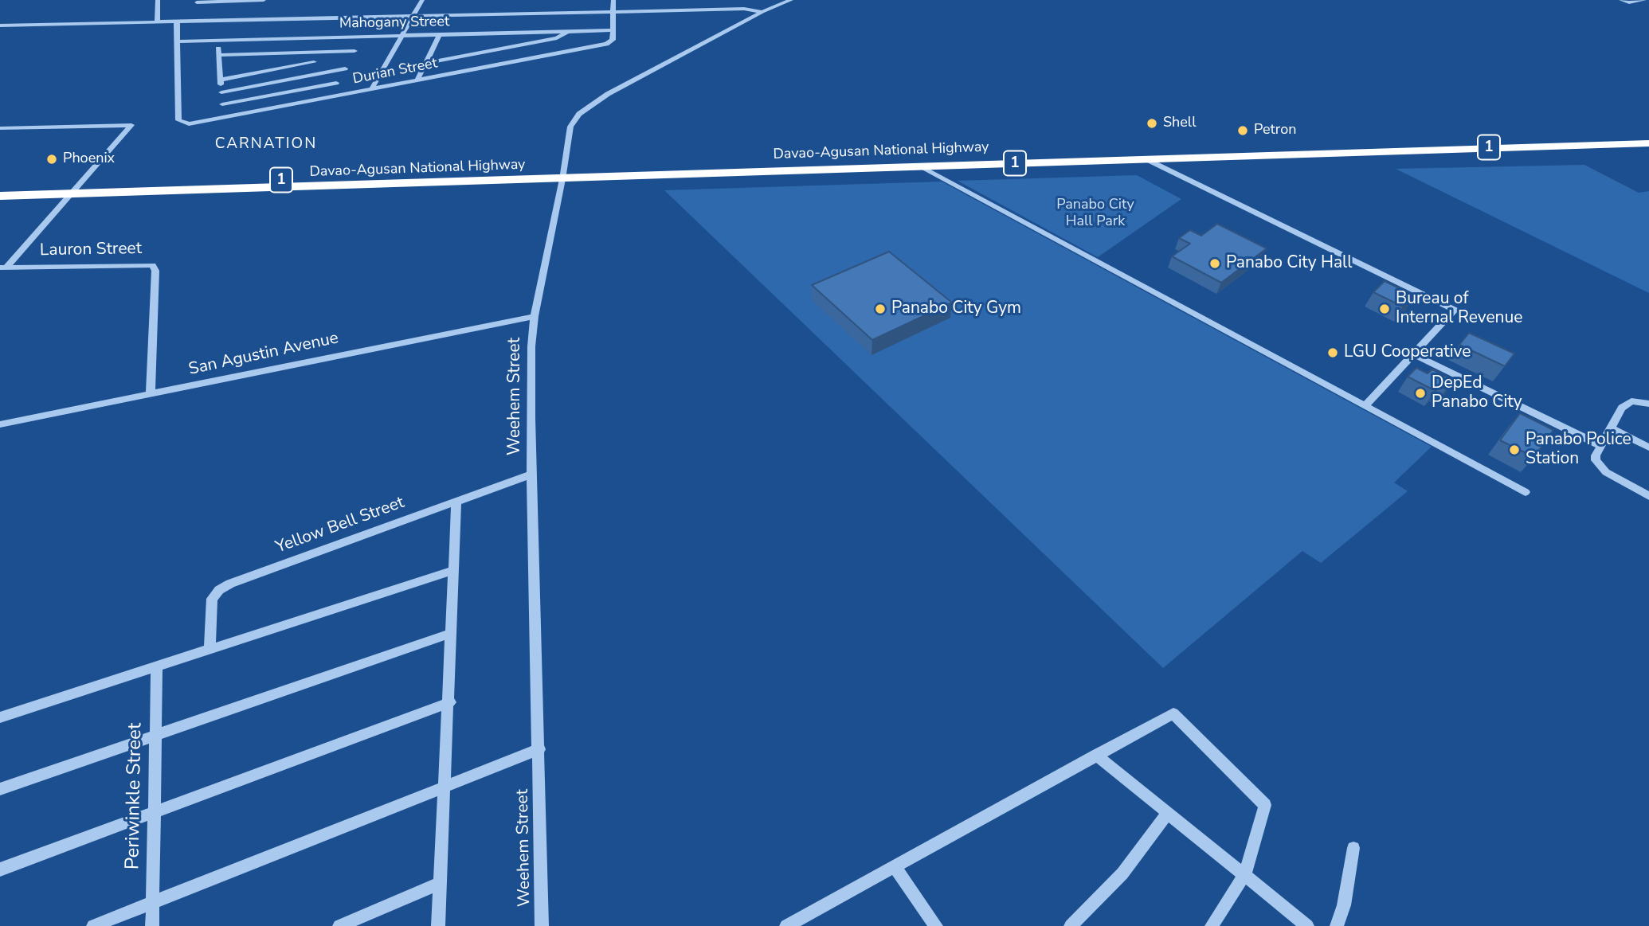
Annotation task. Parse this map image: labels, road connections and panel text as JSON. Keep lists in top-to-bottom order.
{
  "streets": {
    "highway": ["1", "Davao-Agusan National Highway"],
    "street": [
      "Mahogany Street",
      "Durian Street",
      "Lauron Street",
      "San Agustin Avenue",
      "Weehem Street",
      "Yellow Bell Street",
      "Periwinkle Street"
    ]
  },
  "crossings": [
    ["Mahogany Street", "Durian Street"],
    ["Davao-Agusan National Highway", "Weehem Street"],
    ["Lauron Street", "San Agustin Avenue"],
    ["San Agustin Avenue", "Weehem Street"],
    ["Weehem Street", "Yellow Bell Street"]
  ],
  "districts": ["CARNATION"],
  "parks": ["Panabo City Hall Park"],
  "places": [
    "Shell",
    "Petron",
    "Phoenix",
    "Panabo City Hall",
    "Panabo City Gym",
    "Bureau of Internal Revenue",
    "LGU Cooperative",
    "DepEd Panabo City",
    "Panabo Police Station"
  ]
}
